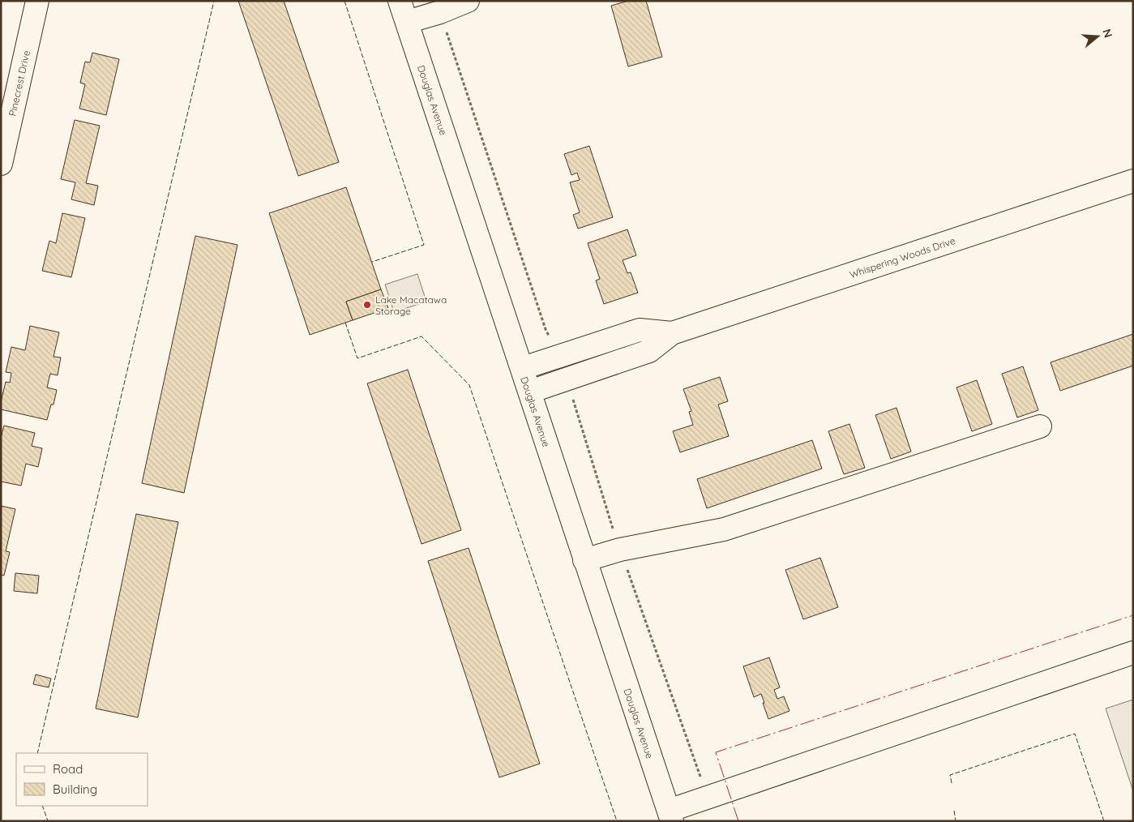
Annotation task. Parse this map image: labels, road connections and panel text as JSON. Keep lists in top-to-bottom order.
{
  "streets": {
    "street": ["Pinecrest Drive", "Douglas Avenue", "Whispering Woods Drive"]
  },
  "crossings": [
    ["Douglas Avenue", "Whispering Woods Drive"]
  ],
  "places": ["Lake Macatawa Storage"],
  "legend": ["Road", "Building"],
  "north": "right"
}
